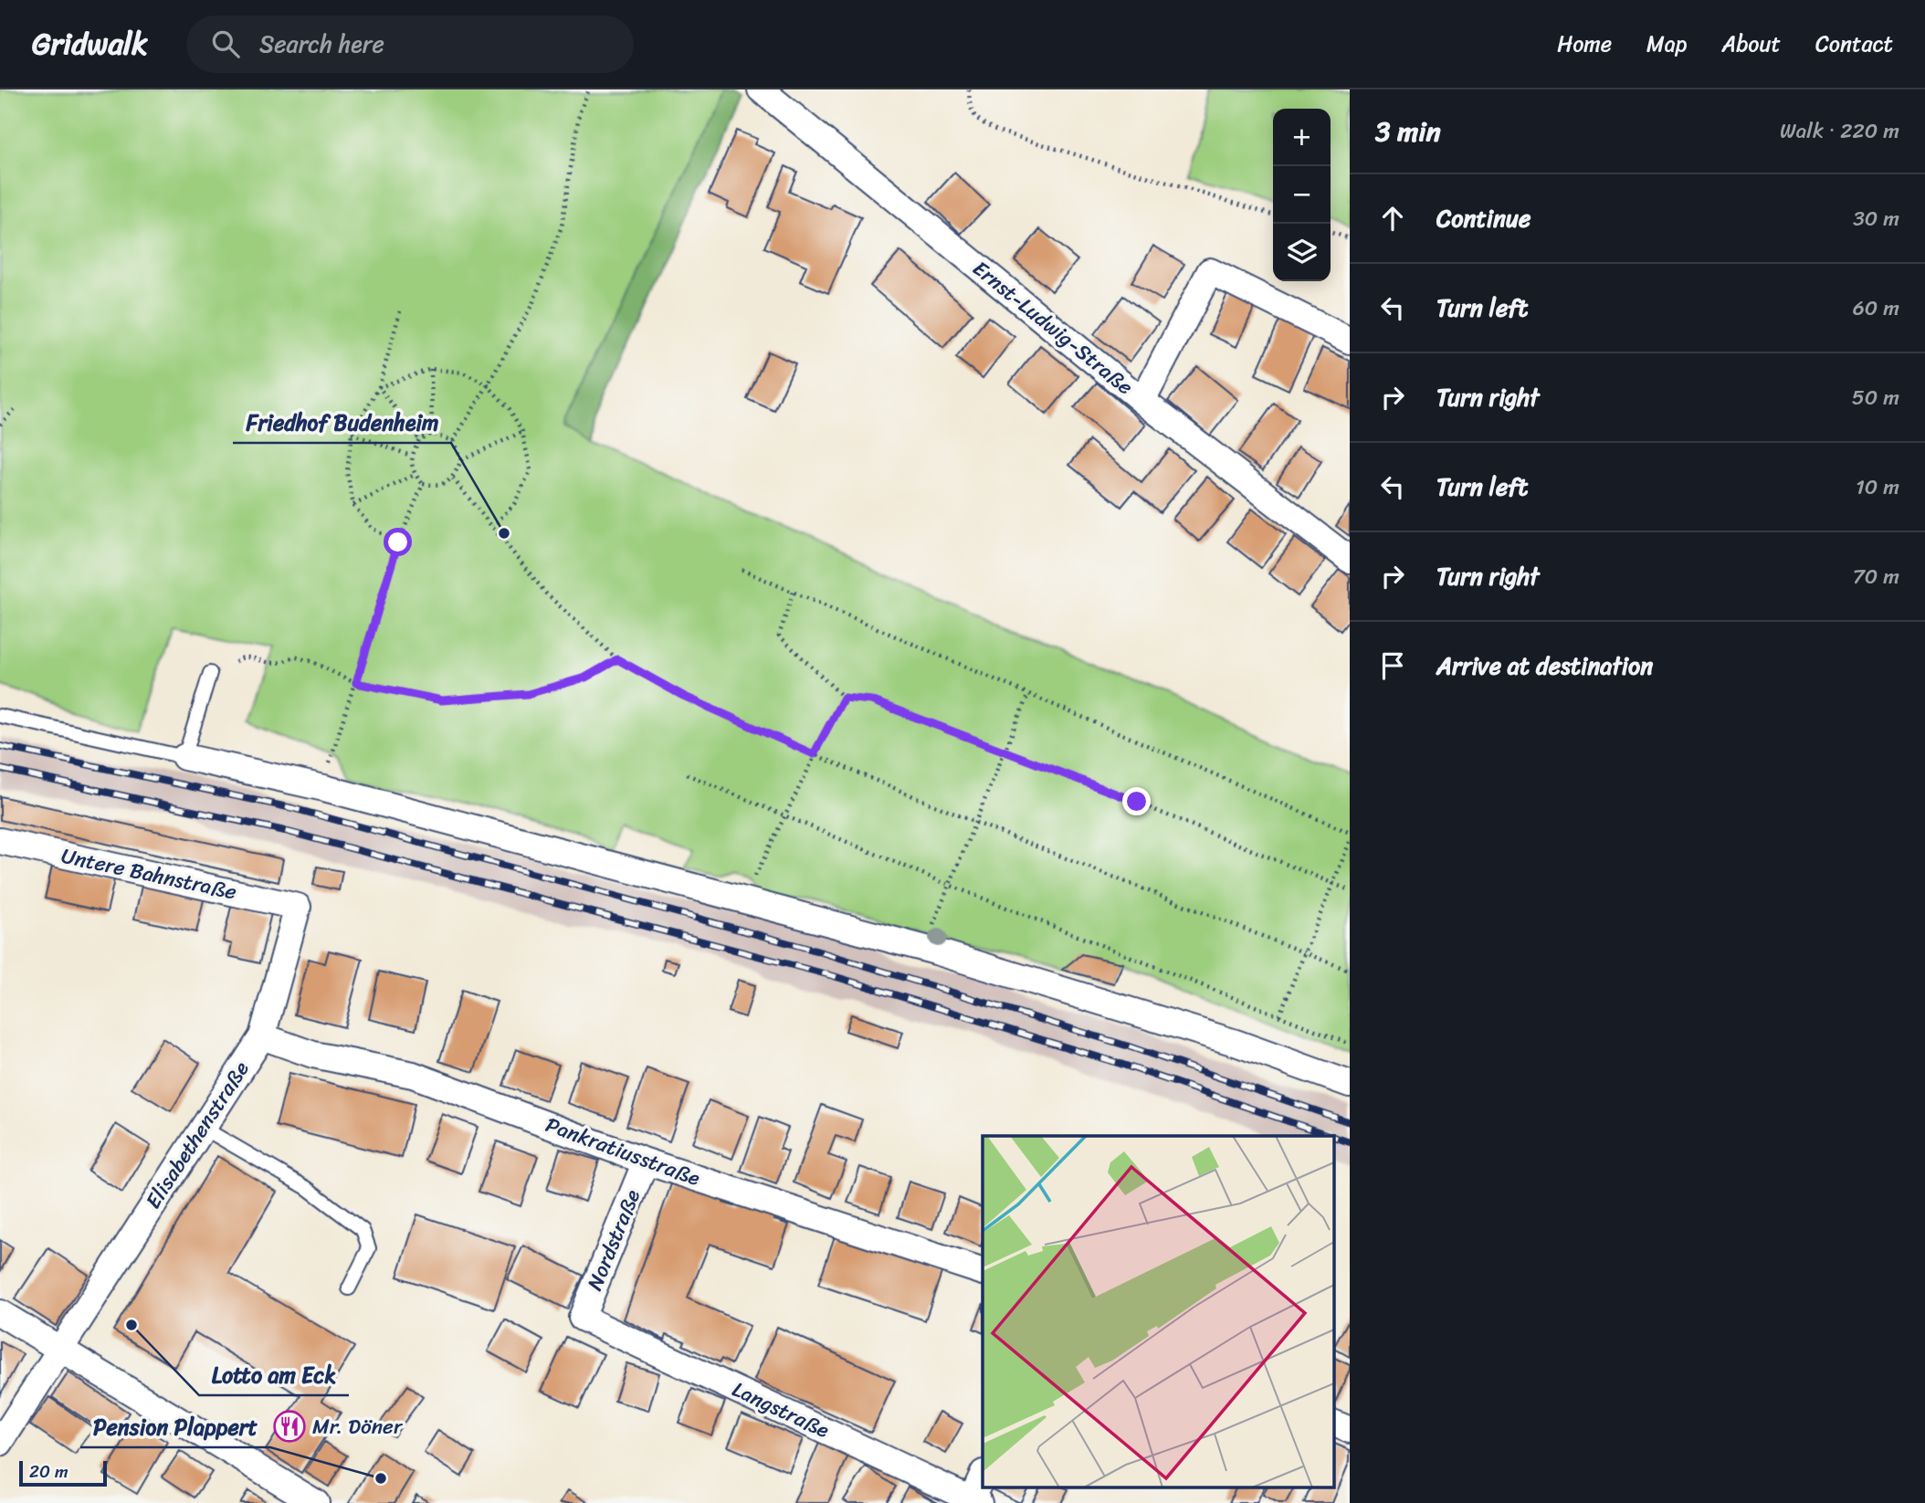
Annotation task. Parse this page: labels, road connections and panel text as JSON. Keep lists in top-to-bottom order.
{
  "streets": {
    "street": [
      "Ernst-Ludwig-Straße",
      "Untere Bahnstraße",
      "Elisabethenstraße",
      "Pankratiusstraße",
      "Nordstraße",
      "Langstraße"
    ]
  },
  "crossings": [
    ["Untere Bahnstraße", "Elisabethenstraße"],
    ["Elisabethenstraße", "Pankratiusstraße"],
    ["Pankratiusstraße", "Nordstraße"],
    ["Nordstraße", "Langstraße"]
  ],
  "places": {
    "other": ["Friedhof Budenheim", "Lotto am Eck", "Pension Plappert"],
    "restaurant": ["Mr. Döner"]
  },
  "scale_bar": "20 m",
  "page": {
    "header": "Gridwalk",
    "search": "Search here",
    "nav": [
      "Home",
      "Map",
      "About",
      "Contact"
    ],
    "heading": ["3 min", "Walk · 220 m"],
    "map_buttons": ["+", "−"],
    "list": [
      ["Continue", "30 m"],
      ["Turn left", "60 m"],
      ["Turn right", "50 m"],
      ["Turn left", "10 m"],
      ["Turn right", "70 m"],
      "Arrive at destination"
    ],
    "scale": "20 m"
  }
}
